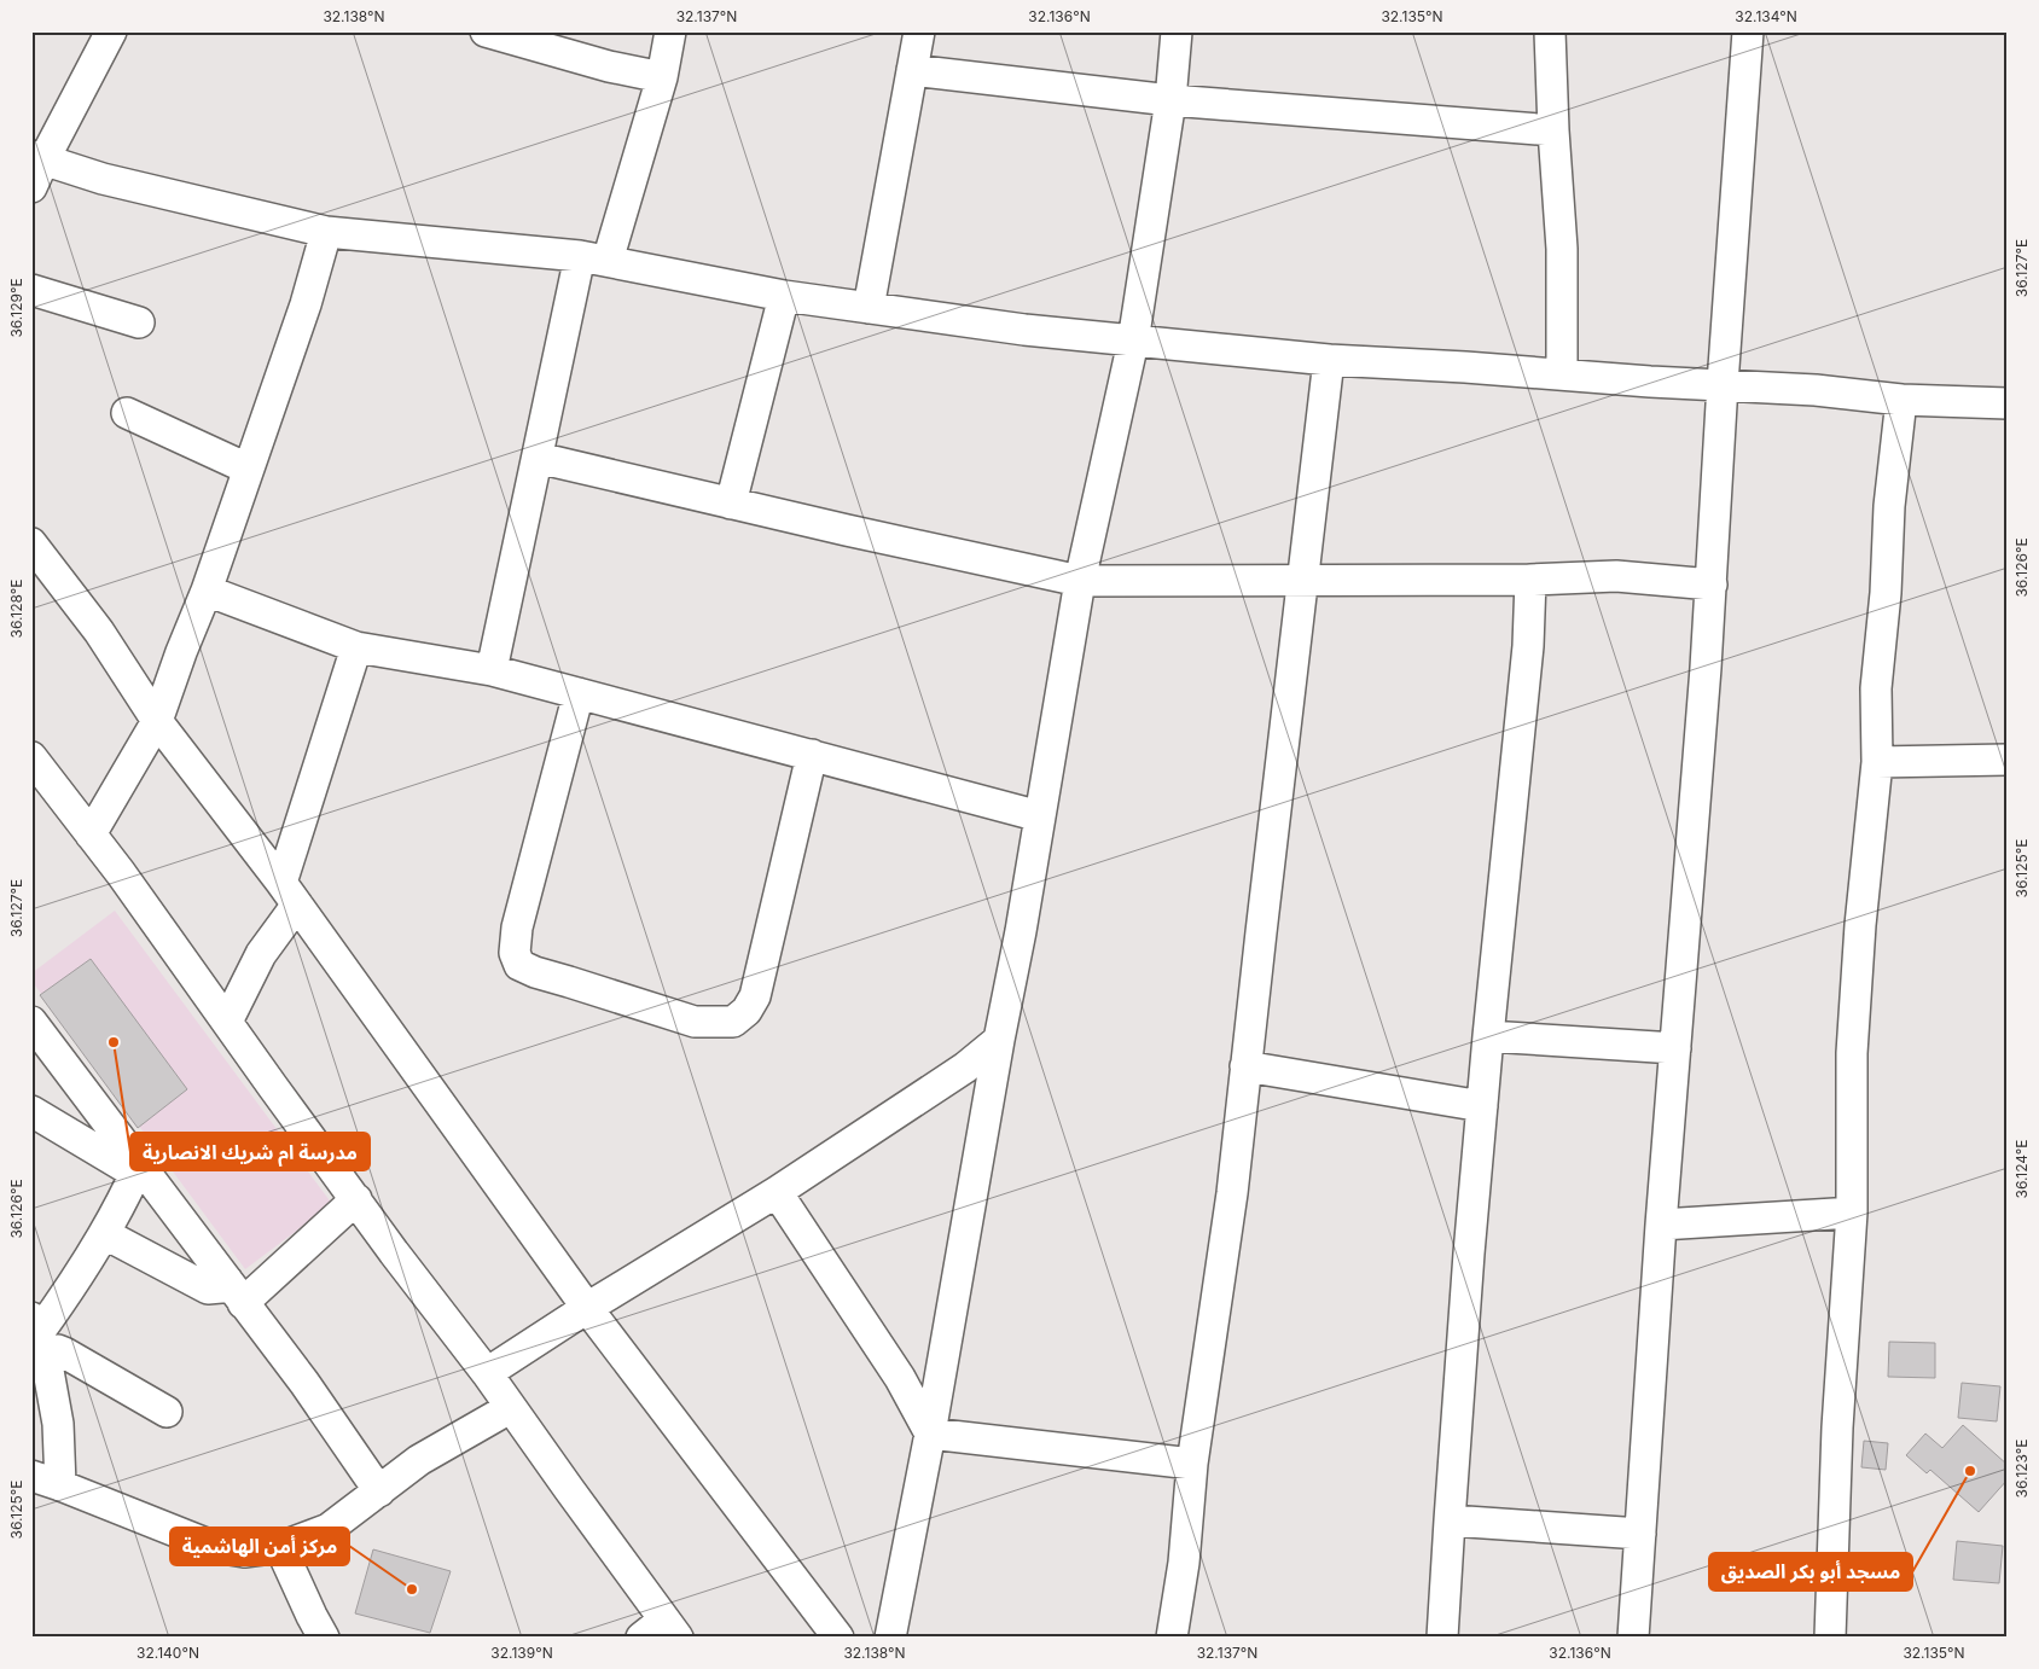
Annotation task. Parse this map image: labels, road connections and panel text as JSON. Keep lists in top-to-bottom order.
{
  "places": ["مدرسة ام شريك الانصارية", "مسجد أبو بكر الصديق", "مركز أمن الهاشمية"],
  "coordinates": [
    "32.138°N",
    "32.137°N",
    "32.136°N",
    "32.135°N",
    "32.134°N",
    "36.127°E",
    "36.129°E",
    "36.126°E",
    "36.128°E",
    "36.125°E",
    "36.124°E",
    "36.123°E",
    "32.140°N",
    "32.139°N"
  ]
}
